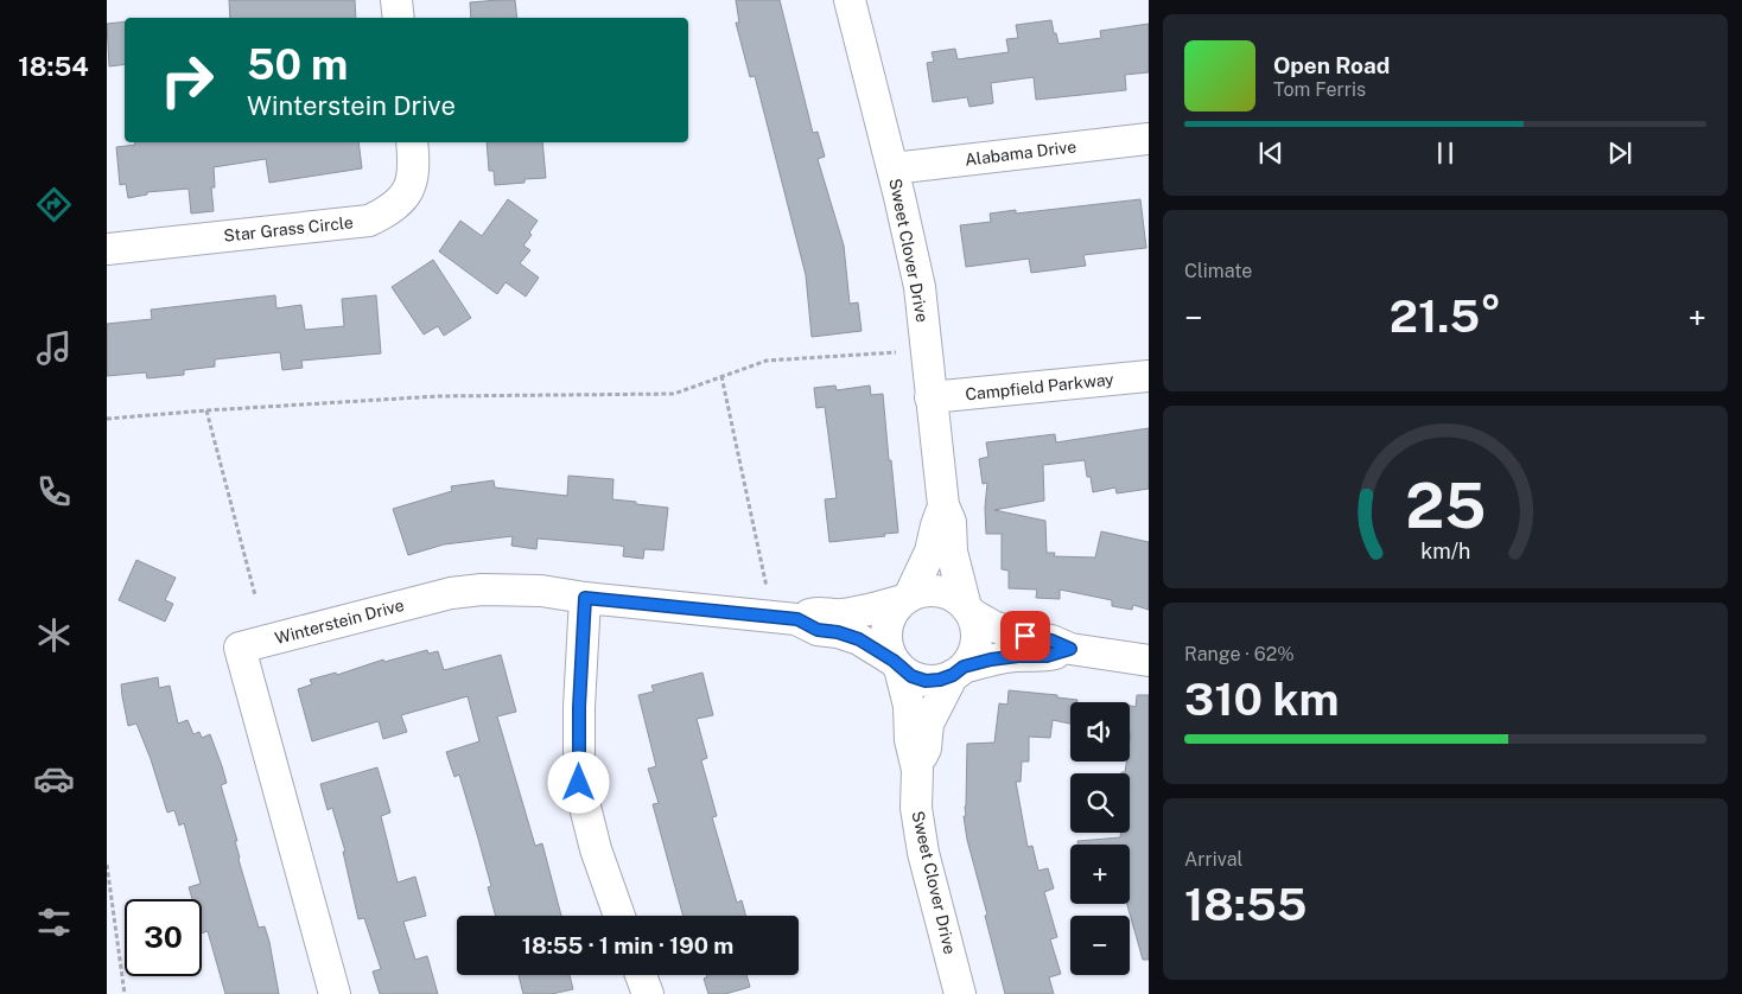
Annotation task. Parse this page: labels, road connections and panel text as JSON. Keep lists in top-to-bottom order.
{
  "streets": {
    "street": [
      "Alabama Drive",
      "Star Grass Circle",
      "Sweet Clover Drive",
      "Campfield Parkway",
      "Winterstein Drive"
    ]
  },
  "crossings": [
    ["Alabama Drive", "Sweet Clover Drive"],
    ["Sweet Clover Drive", "Campfield Parkway"],
    ["Sweet Clover Drive", "Winterstein Drive"]
  ],
  "page": {
    "tabs": "18:54",
    "turn": ["50 m", "Winterstein Drive"],
    "song": ["Open Road", "Tom Ferris"],
    "tile": [
      "Climate",
      ["Range · 62%", "310 km"],
      ["Arrival", "18:55"]
    ],
    "heat": ["−", "21.5°", "+"],
    "map_buttons": ["+", "−"],
    "limit": "30",
    "trip": "18:55 · 1 min · 190 m",
    "gauge": ["25", "km/h"]
  }
}
